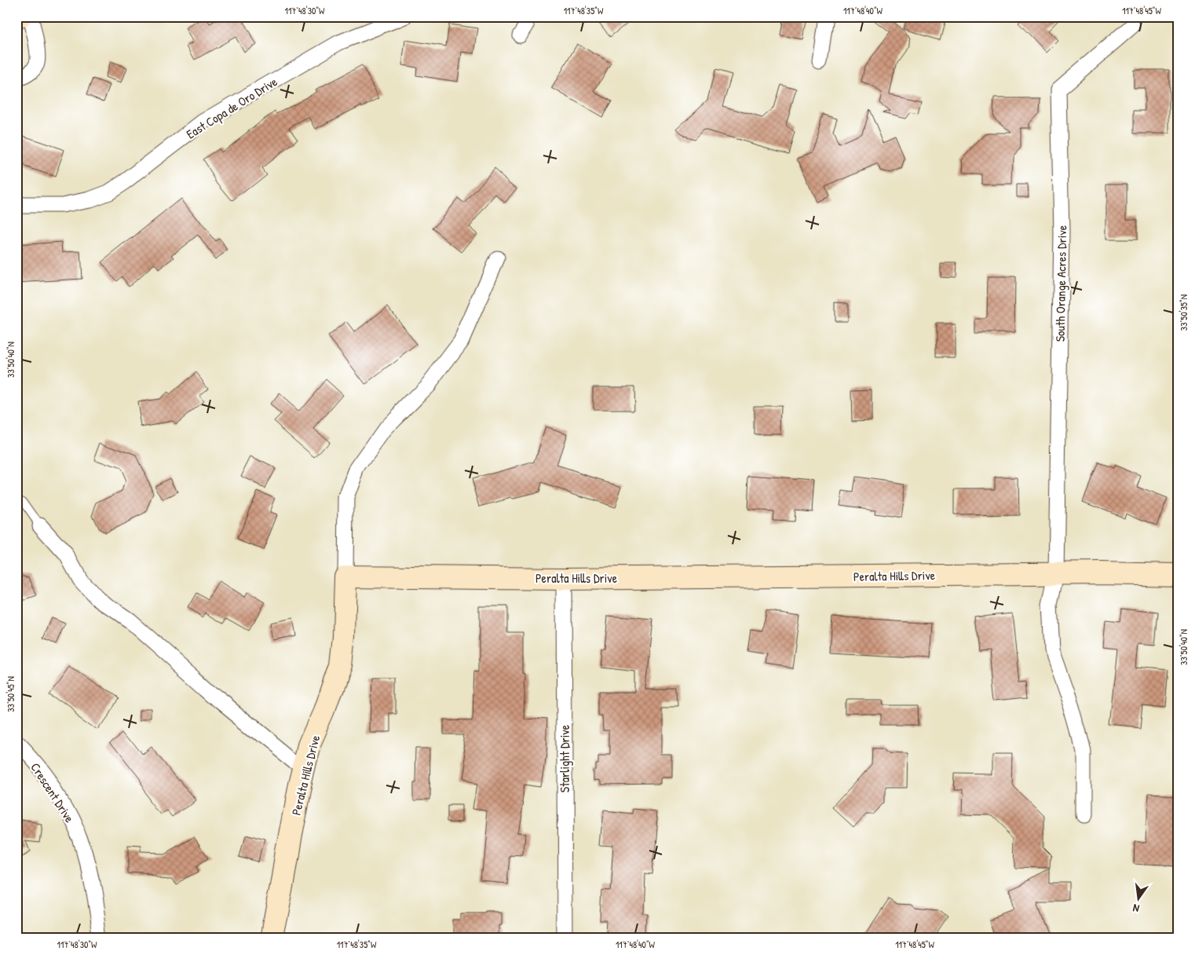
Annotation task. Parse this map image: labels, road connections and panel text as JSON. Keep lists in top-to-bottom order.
{
  "streets": {
    "street": [
      "East Copa de Oro Drive",
      "South Orange Acres Drive",
      "Peralta Hills Drive",
      "Starlight Drive",
      "Crescent Drive"
    ]
  },
  "crossings": [
    ["South Orange Acres Drive", "Peralta Hills Drive"],
    ["Peralta Hills Drive", "Starlight Drive"]
  ],
  "north": "bottom",
  "coordinates": [
    "117°48'30\"W",
    "117°48'35\"W",
    "117°48'40\"W",
    "117°48'45\"W",
    "33°50'35\"N",
    "33°50'40\"N",
    "33°50'45\"N"
  ]
}
